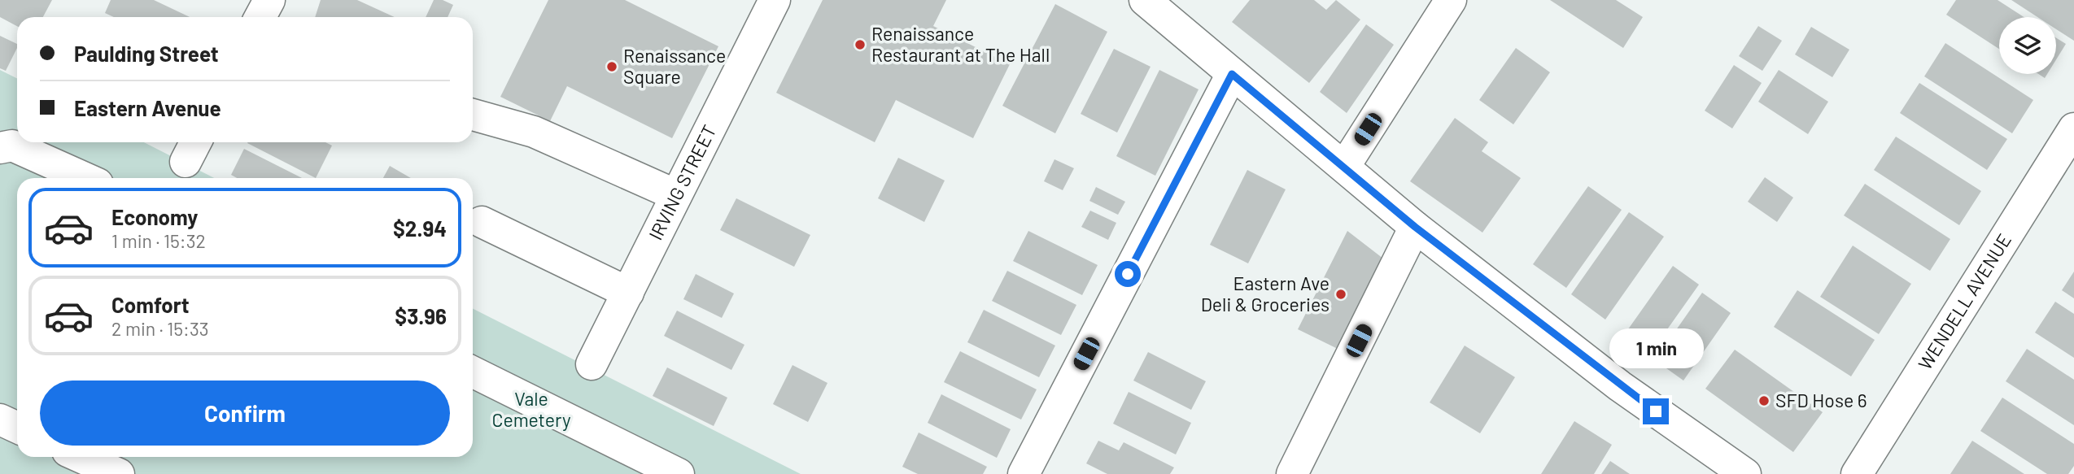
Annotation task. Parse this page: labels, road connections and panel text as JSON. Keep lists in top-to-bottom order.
{
  "streets": {
    "street": ["IRVING STREET", "WENDELL AVENUE"]
  },
  "parks": ["Vale Cemetery"],
  "places": [
    "Renaissance Restaurant at The Hall",
    "Renaissance Square",
    "Eastern Ave Deli & Groceries",
    "SFD Hose 6"
  ],
  "page": {
    "banner": ["Paulding Street", "Eastern Avenue"],
    "list": [
      {
        "name": "Economy",
        "note": "1 min · 15:32",
        "value": "$2.94"
      },
      {
        "name": "Comfort",
        "note": "2 min · 15:33",
        "value": "$3.96"
      }
    ],
    "bubble": "1 min",
    "buttons": "Confirm"
  }
}
